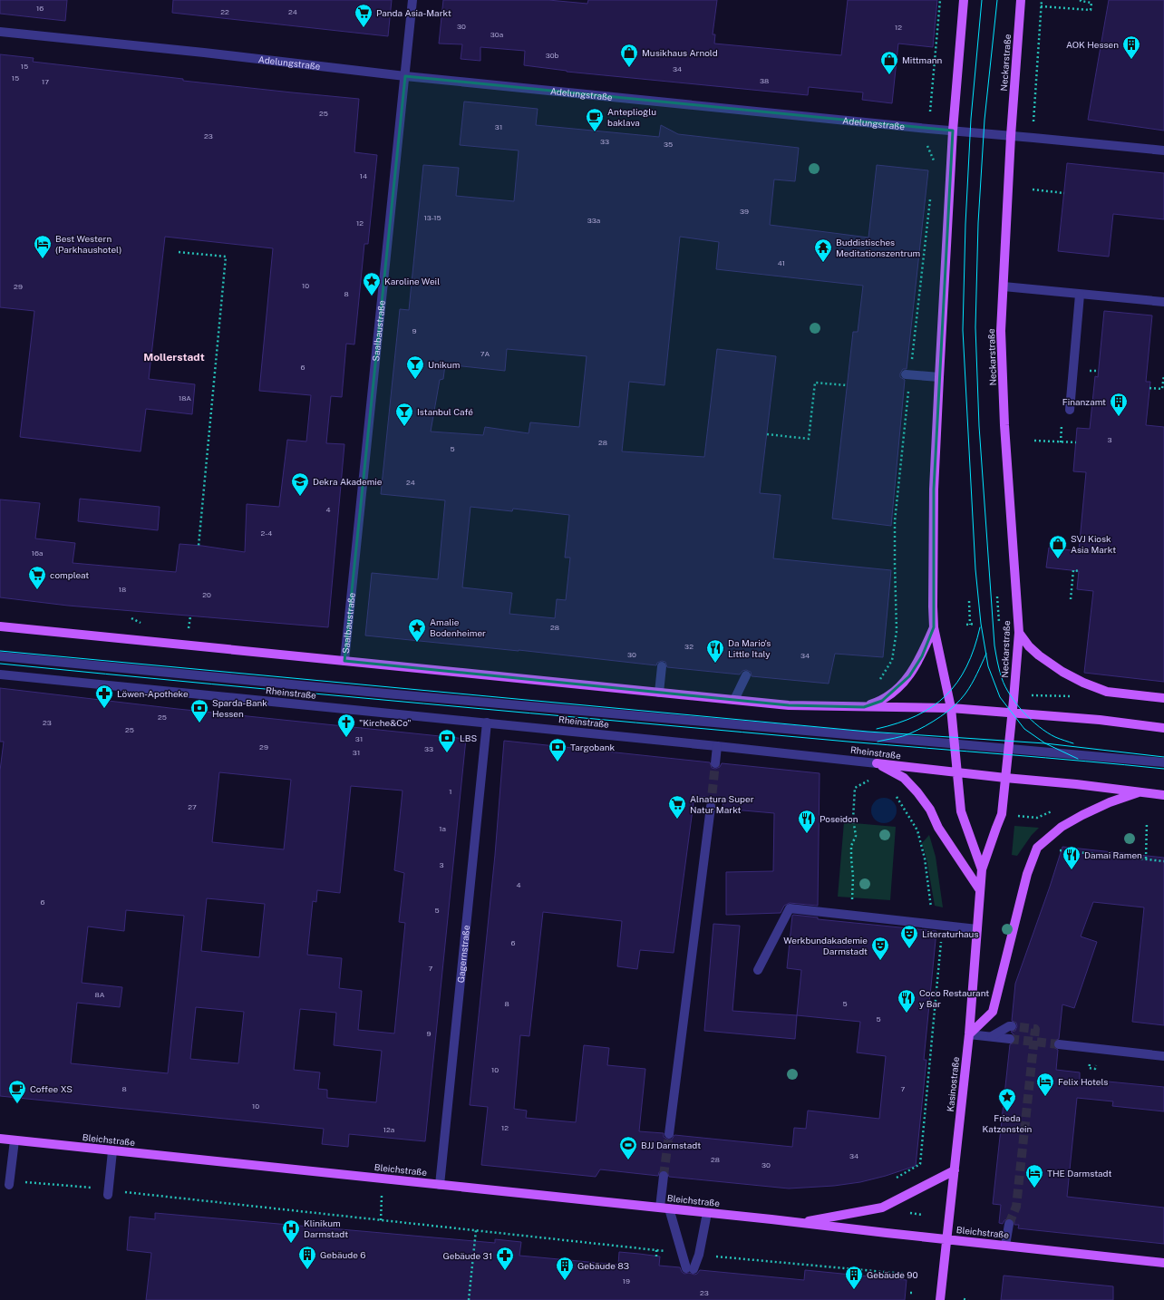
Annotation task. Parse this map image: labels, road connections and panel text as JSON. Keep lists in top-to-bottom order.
{
  "streets": {
    "main road": [
      "Neckarstraße",
      "Rheinstraße",
      "Kasinostraße",
      "Bleichstraße"
    ],
    "street": ["Adelungstraße", "Saalbaustraße", "Gagernstraße"]
  },
  "crossings": [
    ["Adelungstraße", "Neckarstraße"],
    ["Adelungstraße", "Saalbaustraße"],
    ["Neckarstraße", "Rheinstraße"],
    ["Neckarstraße", "Kasinostraße"],
    ["Rheinstraße", "Gagernstraße"],
    ["Rheinstraße", "Kasinostraße"],
    ["Gagernstraße", "Bleichstraße"],
    ["Kasinostraße", "Bleichstraße"]
  ],
  "districts": ["Mollerstadt"],
  "places": {
    "supermarket": ["Panda Asia-Markt", "compleat", "Alnatura Super Natur Markt"],
    "building": [
      "AOK Hessen",
      "Finanzamt",
      "Gebäude 6",
      "Gebäude 83",
      "Gebäude 90"
    ],
    "shop": ["Musikhaus Arnold", "Mittmann", "SVJ Kiosk Asia Markt"],
    "cafe": ["Anteplioĝlu baklava", "Coffee XS"],
    "hotel": ["Best Western (Parkhaushotel)", "Felix Hotels", "THE Darmstadt"],
    "temple": ["Buddistisches Meditationszentrum"],
    "place": ["Karoline Weil", "Amalie Bodenheimer", "Frieda Katzenstein"],
    "bar": ["Unikum", "Istanbul Café"],
    "school or university": ["Dekra Akademie"],
    "restaurant": [
      "Da Mario's Little Italy",
      "Poseidon",
      "Damai Ramen",
      "Coco Restaurant y Bar"
    ],
    "pharmacy": ["Löwen-Apotheke", "Gebäude 31"],
    "bank": ["Sparda-Bank Hessen", "LBS", "Targobank"],
    "church": ["\"Kirche&Co\""],
    "theatre": ["Literaturhaus", "Werkbundakademie Darmstadt"],
    "sports": ["BJJ Darmstadt"],
    "hospital": ["Klinikum Darmstadt"]
  },
  "house_numbers": [
    "16",
    "22",
    "24",
    "30",
    "12",
    "30a",
    "30b",
    "15",
    "34",
    "15",
    "38",
    "17",
    "25",
    "31",
    "23",
    "33",
    "35",
    "14",
    "39",
    "13-15",
    "33a",
    "12",
    "41",
    "10",
    "29",
    "8",
    "9",
    "7A",
    "6",
    "18A",
    "3",
    "28",
    "5",
    "24",
    "4",
    "2-4",
    "16a",
    "18",
    "20",
    "28",
    "32",
    "30",
    "34",
    "25",
    "23",
    "25",
    "31",
    "29",
    "33",
    "31",
    "1",
    "27",
    "1a",
    "3",
    "4",
    "6",
    "5",
    "6",
    "7",
    "8A",
    "8",
    "5",
    "5",
    "9",
    "10",
    "8",
    "7",
    "10",
    "12",
    "12a",
    "34",
    "28",
    "30",
    "19",
    "23"
  ]
}
